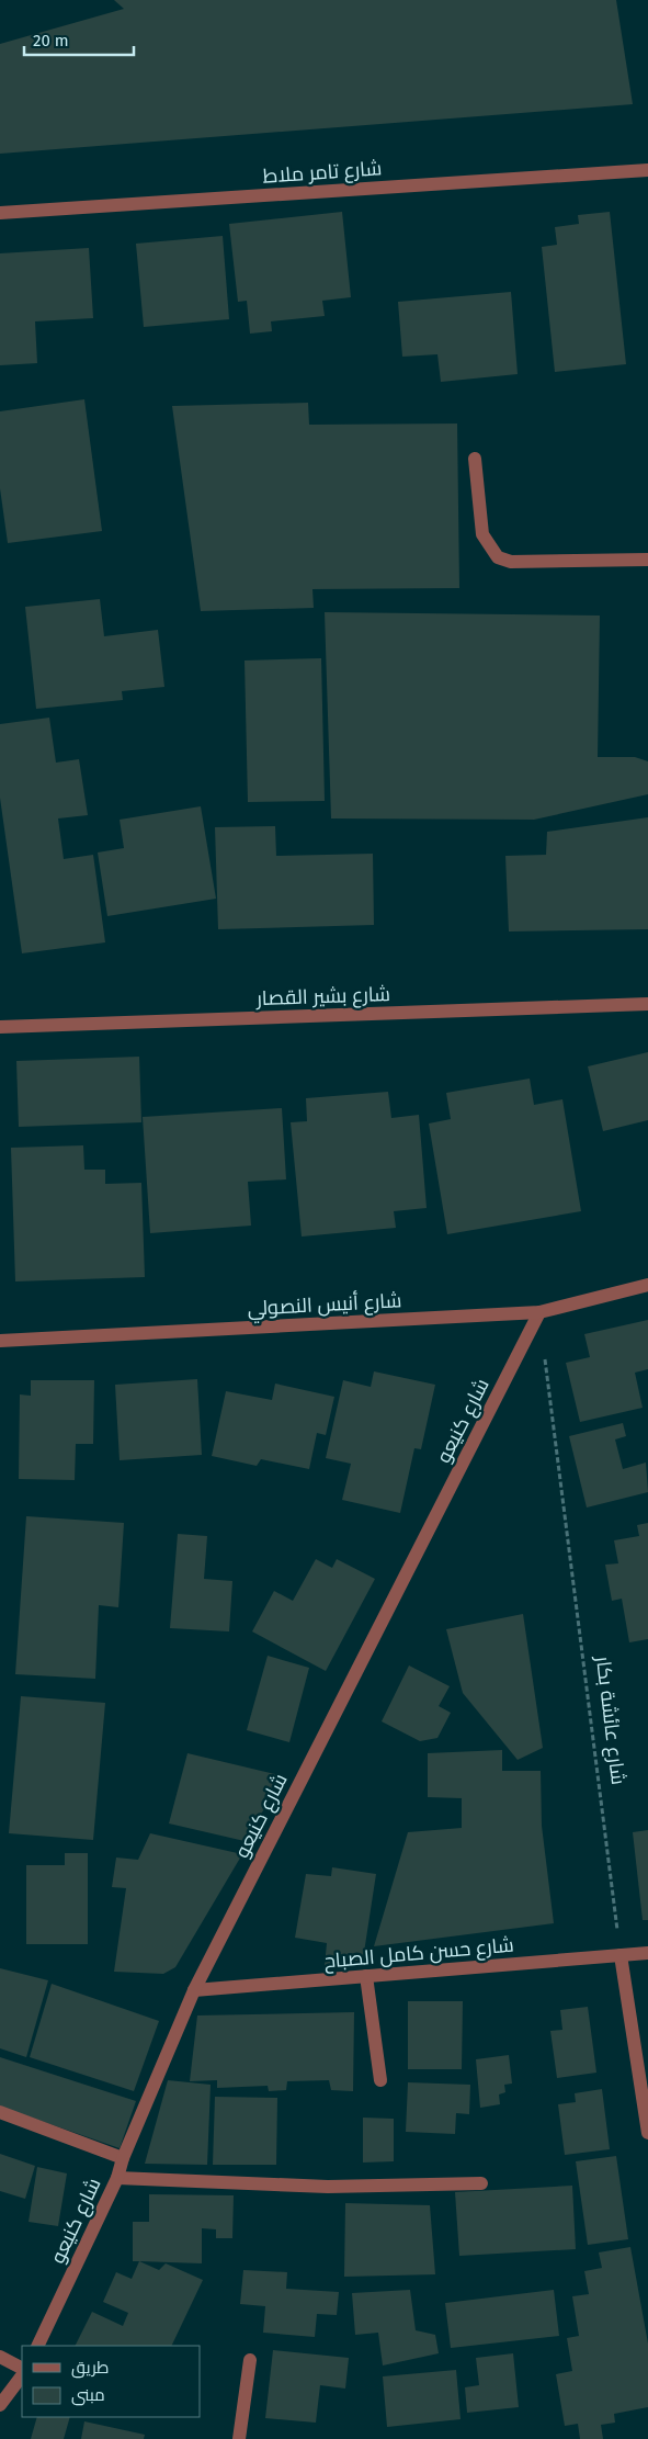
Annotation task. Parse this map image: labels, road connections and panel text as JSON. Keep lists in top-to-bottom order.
{
  "streets": {
    "street": [
      "شارع تامر ملاط",
      "شارع بشير القصار",
      "شارع أنيس النصولي",
      "شارع كنيعو",
      "شارع حسن كامل الصباح"
    ],
    "path": ["شارع عائشة بكار"]
  },
  "crossings": [
    ["شارع أنيس النصولي", "شارع كنيعو"],
    ["شارع كنيعو", "شارع حسن كامل الصباح"],
    ["شارع عائشة بكار", "شارع حسن كامل الصباح"]
  ],
  "legend": ["طريق", "مبنى"],
  "scale_bar": "20 m"
}
